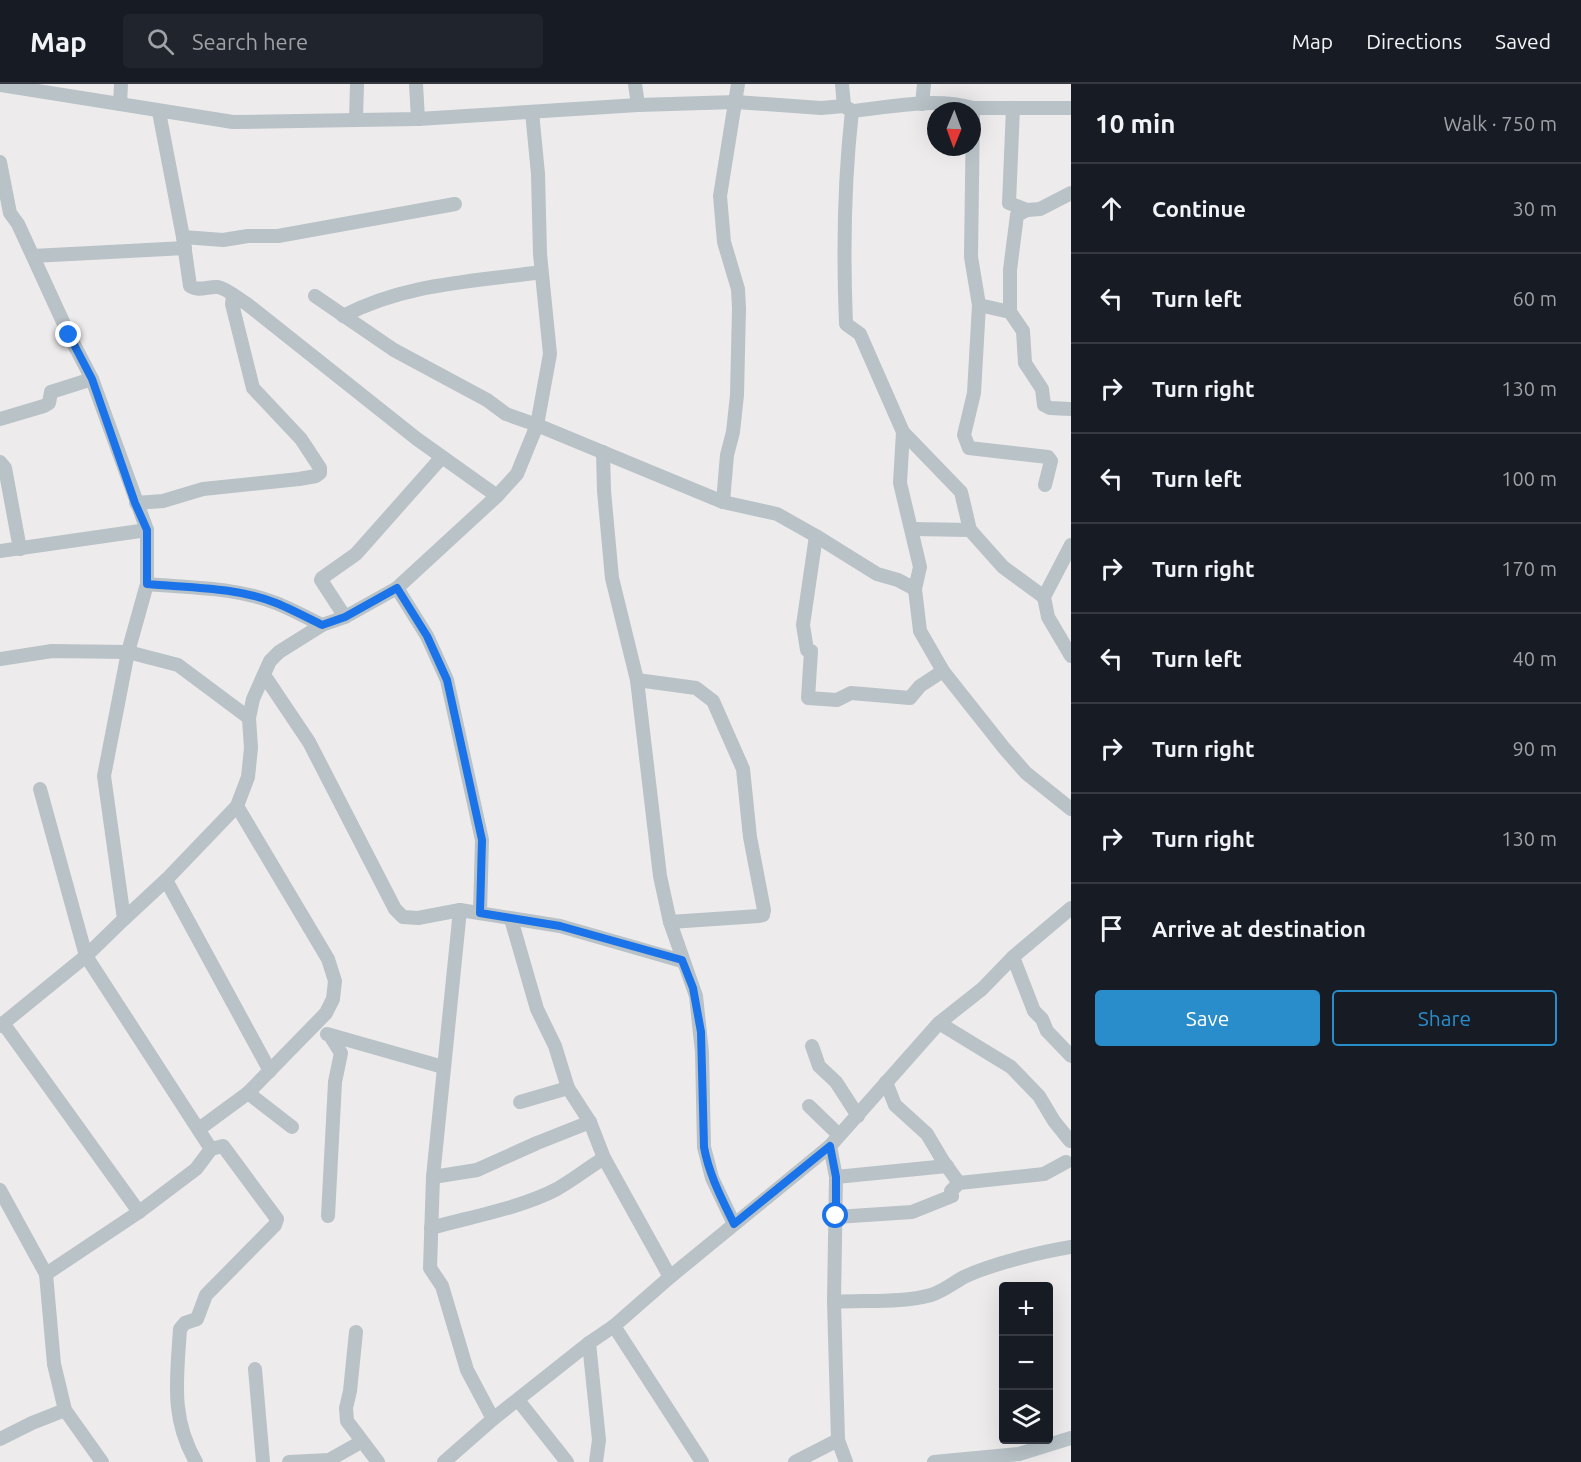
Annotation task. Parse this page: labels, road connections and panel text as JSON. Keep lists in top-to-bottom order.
{
  "north": "bottom",
  "page": {
    "header": "Map",
    "search": "Search here",
    "nav": ["Map", "Directions", "Saved"],
    "heading": ["10 min", "Walk · 750 m"],
    "list": [
      ["Continue", "30 m"],
      ["Turn left", "60 m"],
      ["Turn right", "130 m"],
      ["Turn left", "100 m"],
      ["Turn right", "170 m"],
      ["Turn left", "40 m"],
      ["Turn right", "90 m"],
      ["Turn right", "130 m"],
      "Arrive at destination"
    ],
    "buttons": ["Save", "Share"],
    "map_buttons": ["+", "−"]
  }
}
